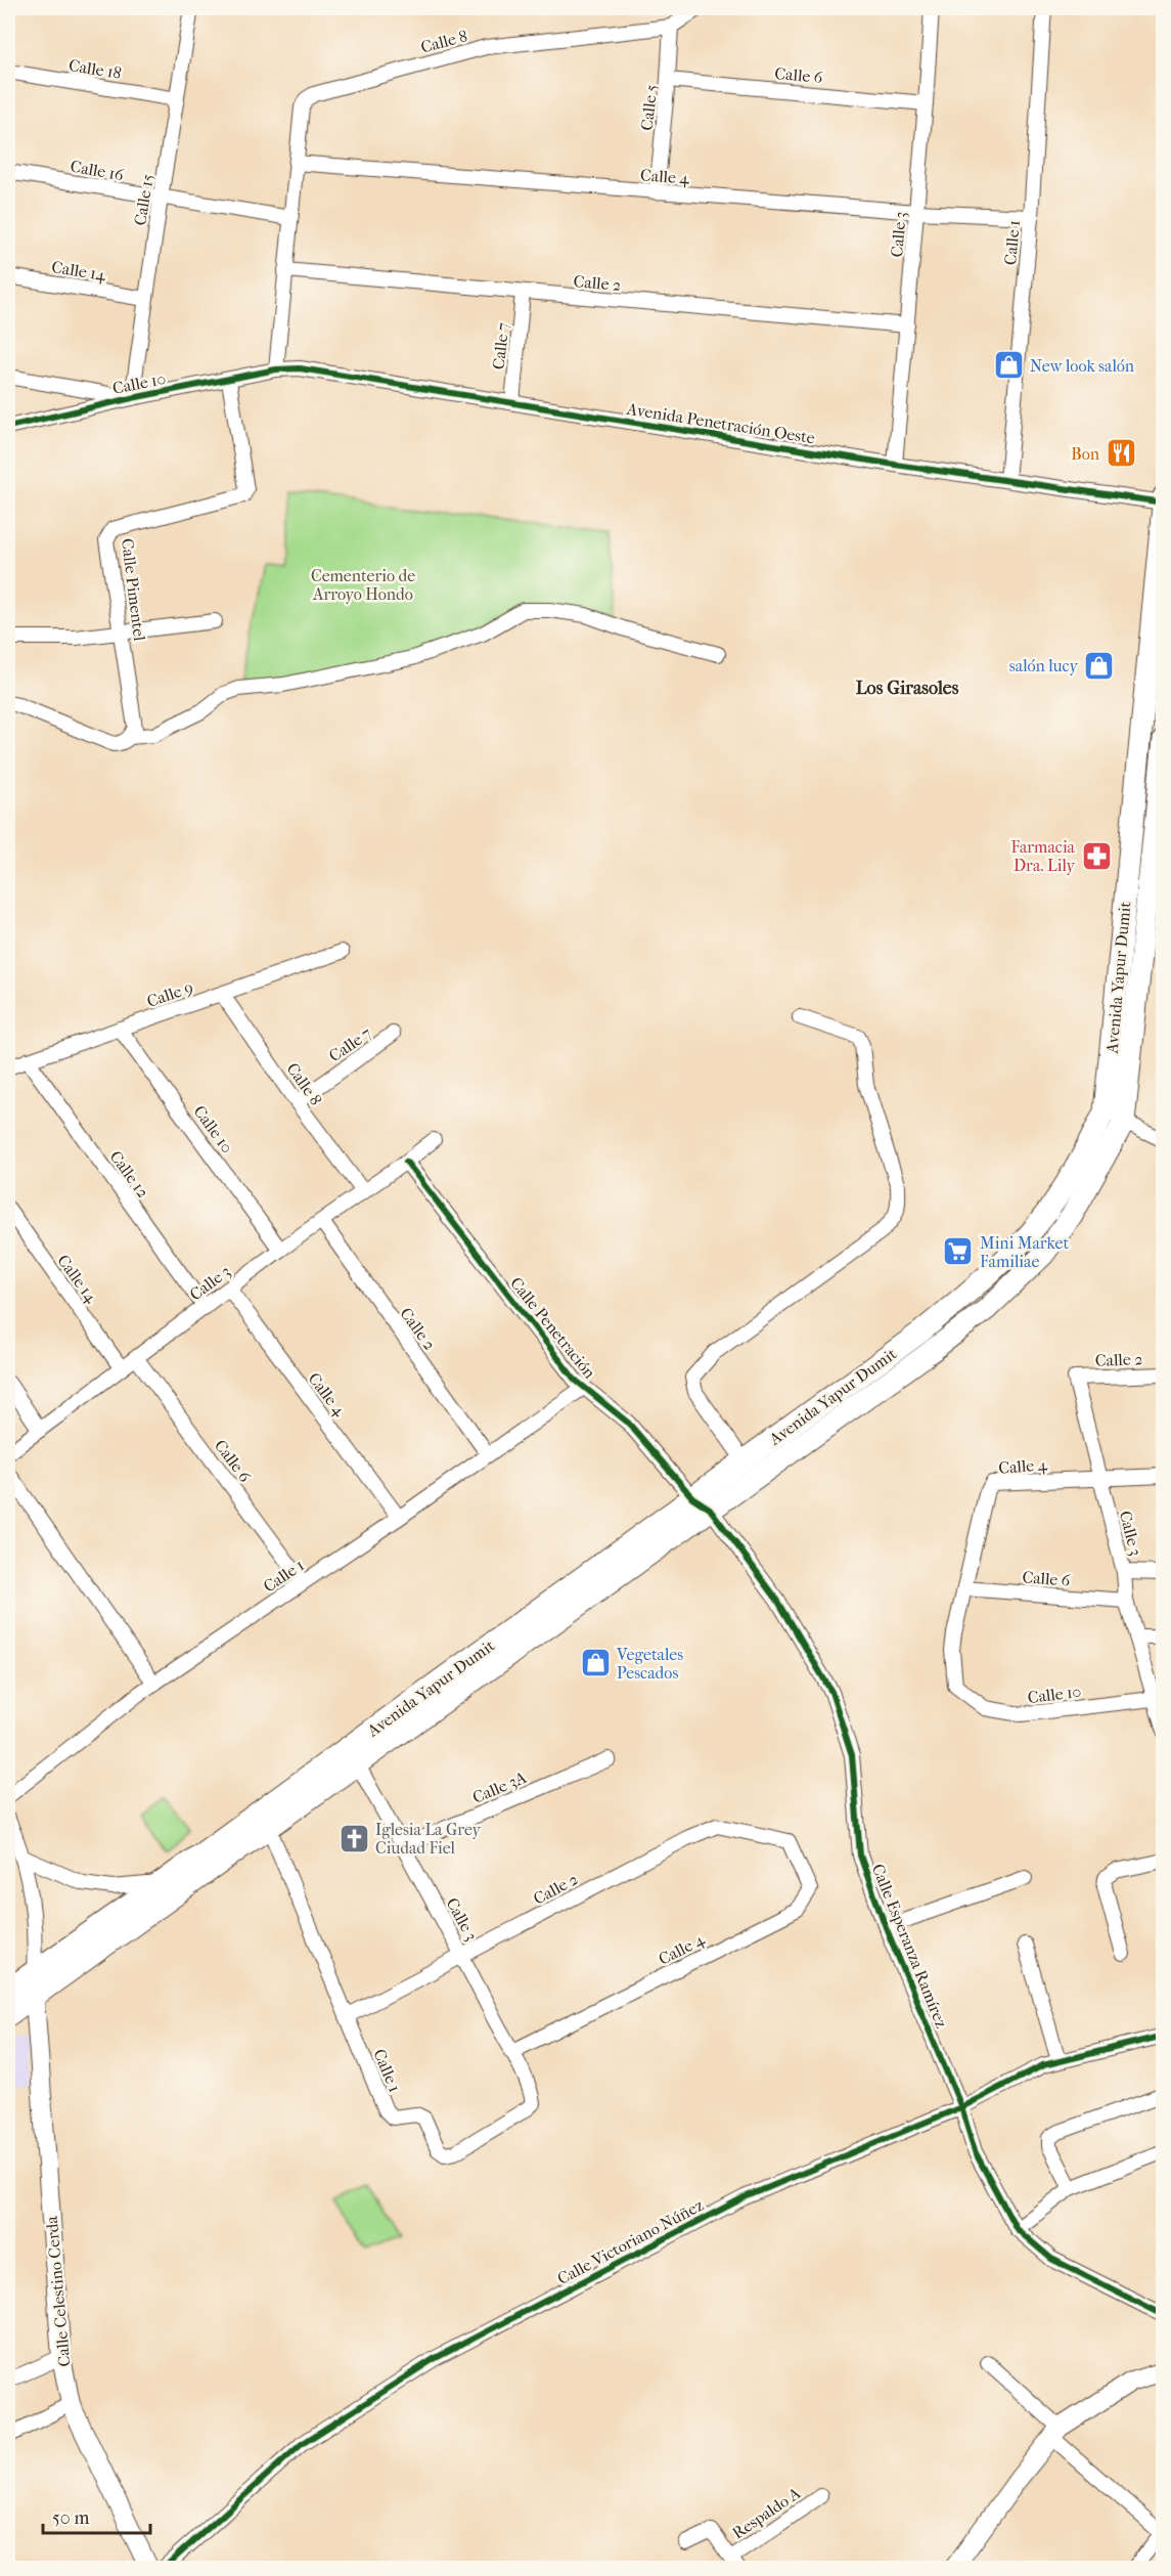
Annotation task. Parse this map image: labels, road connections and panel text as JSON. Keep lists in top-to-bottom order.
{
  "streets": {
    "main road": ["Avenida Yapur Dumit"],
    "street": [
      "Calle 8",
      "Calle 18",
      "Calle 6",
      "Calle 5",
      "Calle 16",
      "Calle 4",
      "Calle 15",
      "Calle 3",
      "Calle 1",
      "Calle 14",
      "Calle 2",
      "Calle 7",
      "Calle 10",
      "Avenida Penetración Oeste",
      "Calle Pimentel",
      "Calle 9",
      "Calle 12",
      "Calle Penetración",
      "Calle 3A",
      "Calle Esperanza Ramírez",
      "Calle Victoriano Núñez",
      "Calle Celestino Cerda",
      "Respaldo A"
    ]
  },
  "crossings": [
    ["Calle 8", "Calle 5"],
    ["Calle 8", "Calle 4"],
    ["Calle 8", "Calle 3"],
    ["Calle 8", "Calle 7"],
    ["Calle 8", "Calle 9"],
    ["Calle 18", "Calle 15"],
    ["Calle 6", "Calle 5"],
    ["Calle 6", "Calle 4"],
    ["Calle 6", "Calle 3"],
    ["Calle 6", "Calle 1"],
    ["Calle 6", "Calle 10"],
    ["Calle 5", "Calle 4"],
    ["Calle 16", "Calle 15"],
    ["Calle 4", "Calle 3"],
    ["Calle 4", "Calle 1"],
    ["Calle 4", "Calle 2"],
    ["Calle 4", "Calle 10"],
    ["Calle 15", "Calle 14"],
    ["Calle 15", "Calle 10"],
    ["Calle 3", "Calle 1"],
    ["Calle 3", "Calle 14"],
    ["Calle 3", "Calle 2"],
    ["Calle 3", "Calle 10"],
    ["Calle 3", "Avenida Penetración Oeste"],
    ["Calle 3", "Avenida Yapur Dumit"],
    ["Calle 3", "Calle 12"],
    ["Calle 3", "Calle Penetración"],
    ["Calle 3", "Calle 3A"],
    ["Calle 1", "Calle 2"],
    ["Calle 1", "Avenida Penetración Oeste"],
    ["Calle 1", "Avenida Yapur Dumit"],
    ["Calle 1", "Calle Penetración"],
    ["Calle 2", "Calle 7"],
    ["Calle 7", "Avenida Penetración Oeste"],
    ["Calle 10", "Avenida Penetración Oeste"],
    ["Calle 10", "Calle Pimentel"],
    ["Calle 10", "Calle 9"],
    ["Avenida Penetración Oeste", "Avenida Yapur Dumit"],
    ["Avenida Yapur Dumit", "Calle Penetración"],
    ["Avenida Yapur Dumit", "Calle Esperanza Ramírez"],
    ["Avenida Yapur Dumit", "Calle Celestino Cerda"],
    ["Calle 9", "Calle 12"],
    ["Calle Penetración", "Calle Esperanza Ramírez"],
    ["Calle Esperanza Ramírez", "Calle Victoriano Núñez"]
  ],
  "districts": ["Los Girasoles"],
  "parks": ["Cementerio de Arroyo Hondo"],
  "places": {
    "shop": ["New look salón", "salón lucy", "Vegetales Pescados"],
    "restaurant": ["Bon"],
    "pharmacy": ["Farmacia Dra. Lily"],
    "supermarket": ["Mini Market Familiae"],
    "church": ["Iglesia La Grey Ciudad Fiel"]
  },
  "scale_bar": "50 m"
}
